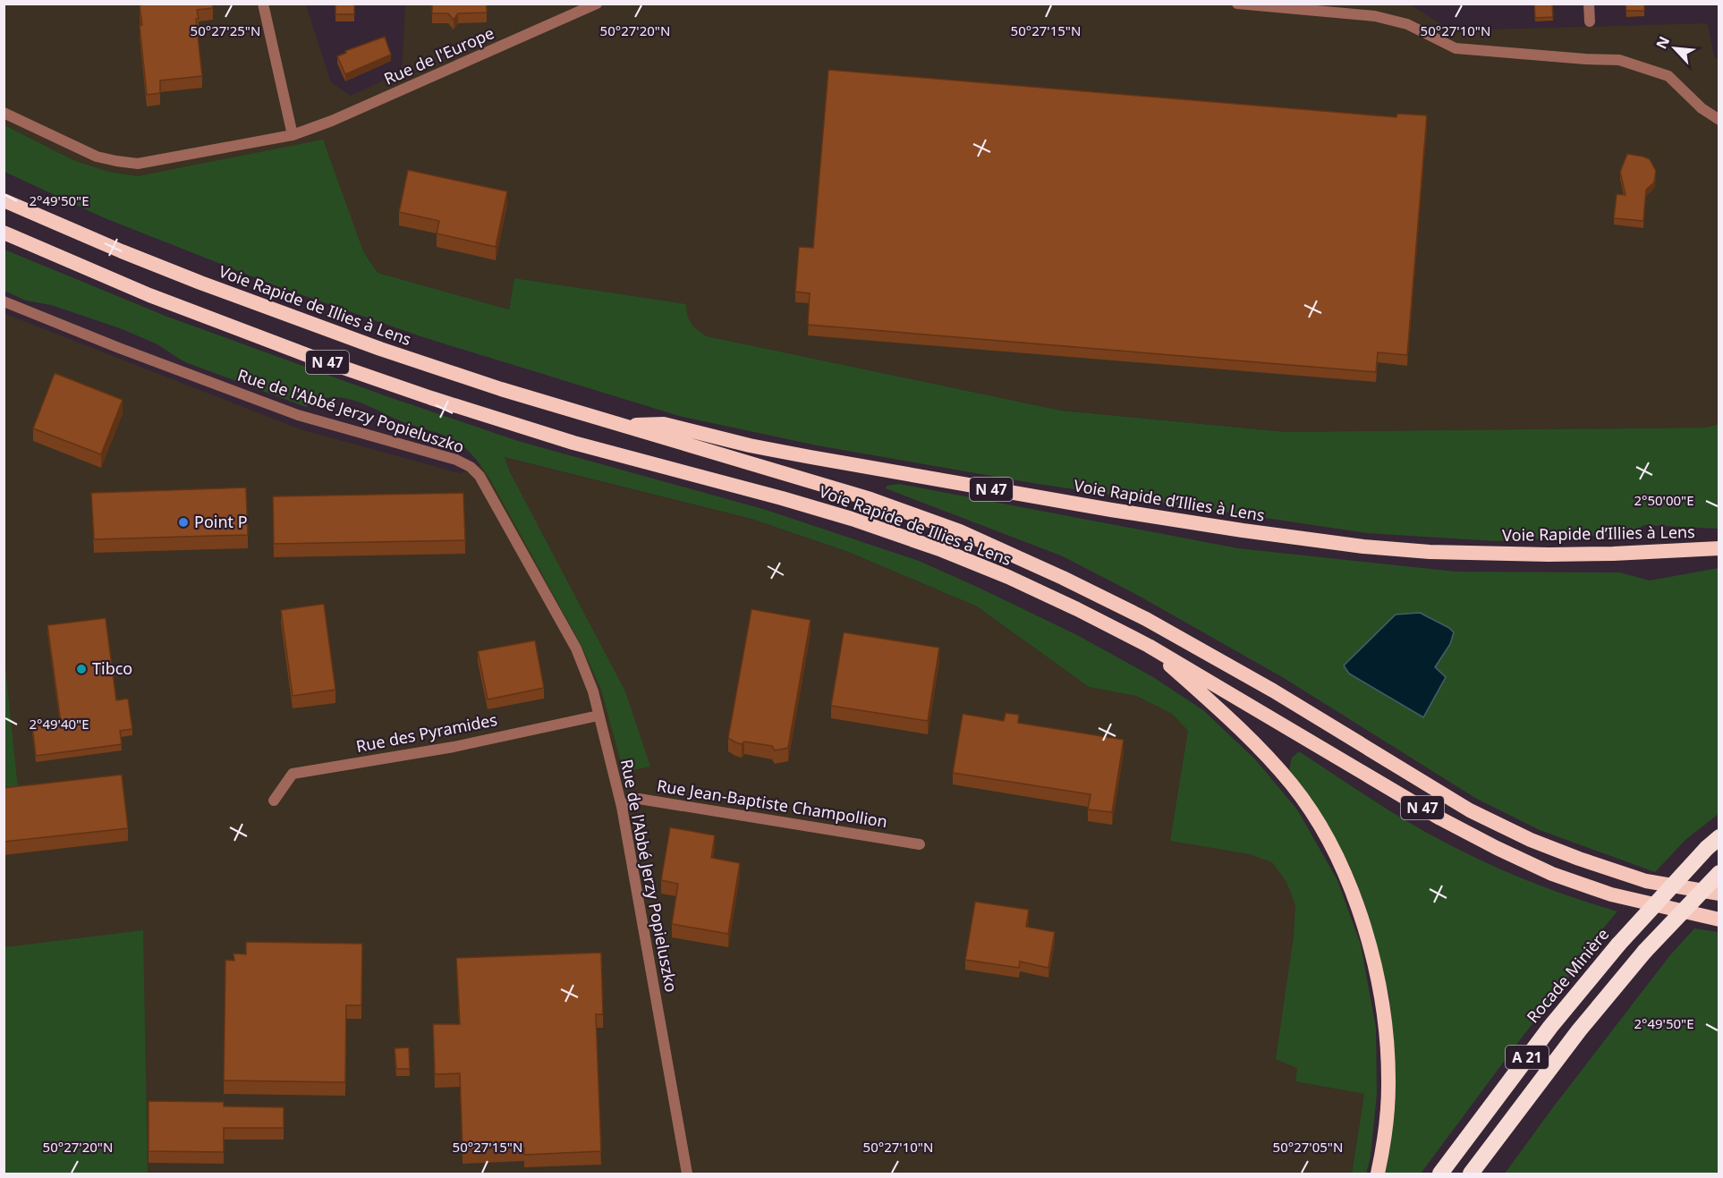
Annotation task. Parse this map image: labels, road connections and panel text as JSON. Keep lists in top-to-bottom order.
{
  "streets": {
    "highway": [
      "Voie Rapide de Illies à Lens",
      "N 47",
      "Voie Rapide d’Illies à Lens",
      "Rocade Minière",
      "A 21"
    ],
    "street": [
      "Rue de l'Europe",
      "Rue de l'Abbé Jerzy Popieluszko",
      "Rue des Pyramides",
      "Rue Jean-Baptiste Champollion"
    ]
  },
  "crossings": [
    ["Voie Rapide de Illies à Lens", "N 47"],
    ["Voie Rapide de Illies à Lens", "Voie Rapide d’Illies à Lens"],
    ["Rue de l'Abbé Jerzy Popieluszko", "Rue des Pyramides"],
    ["Rue de l'Abbé Jerzy Popieluszko", "Rue Jean-Baptiste Champollion"]
  ],
  "places": ["Point P", "Tibco"],
  "north": "top left",
  "coordinates": [
    "50°27'25\"N",
    "50°27'20\"N",
    "50°27'15\"N",
    "50°27'10\"N",
    "2°49'50\"E",
    "2°50'00\"E",
    "2°49'40\"E",
    "50°27'05\"N"
  ]
}
